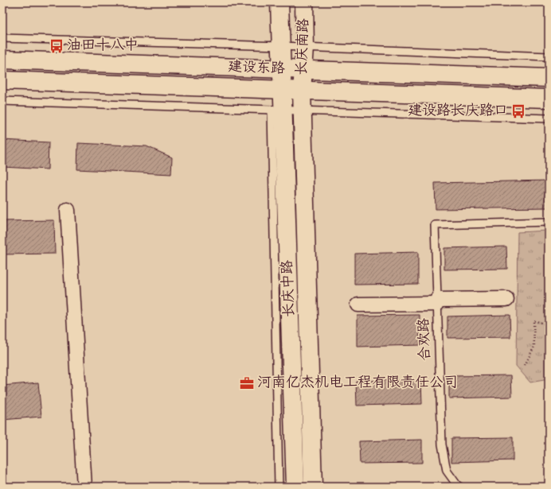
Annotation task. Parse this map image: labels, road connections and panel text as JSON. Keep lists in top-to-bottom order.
{
  "streets": {
    "main road": ["长庆南路", "建设东路", "长庆中路"],
    "lane": ["合欢路"]
  },
  "crossings": [
    ["长庆南路", "建设东路"],
    ["长庆南路", "长庆中路"],
    ["建设东路", "长庆中路"]
  ],
  "places": {
    "bus stop": ["油田十八中", "建设路长庆路口"],
    "office": ["河南亿杰机电工程有限责任公司"]
  }
}
